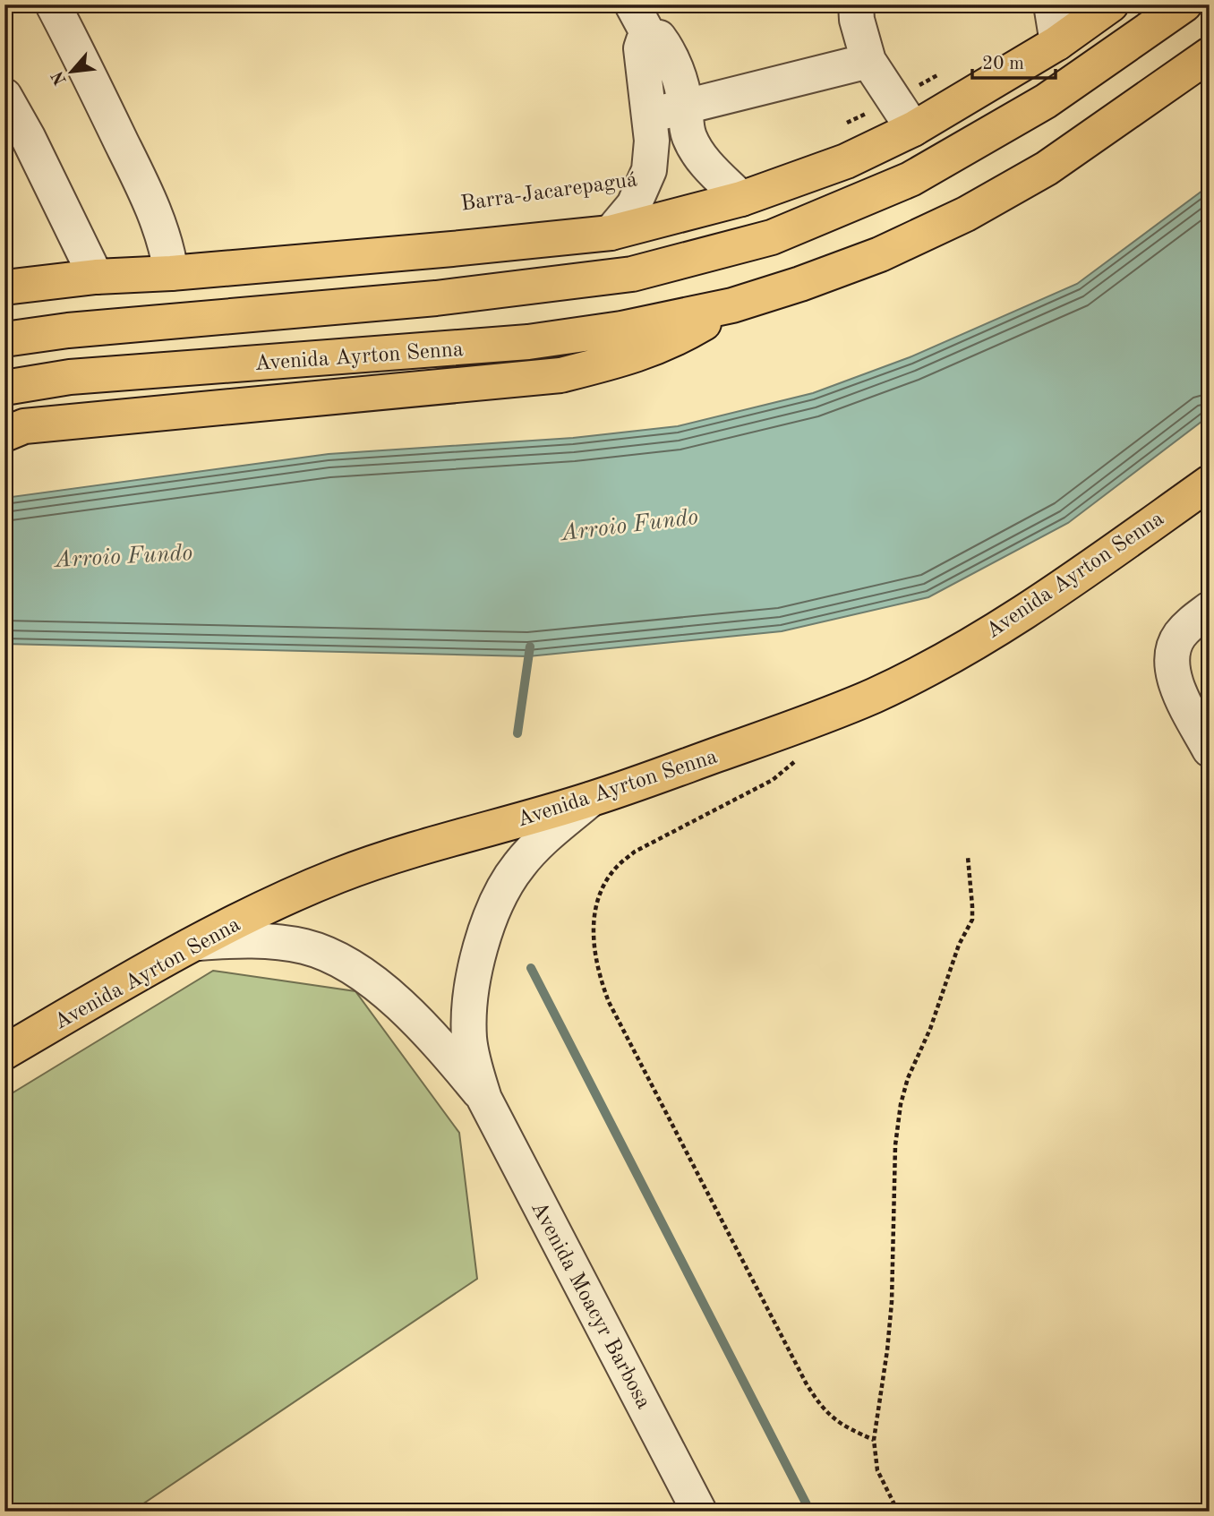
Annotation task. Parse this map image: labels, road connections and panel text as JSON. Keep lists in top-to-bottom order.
{
  "streets": {
    "highway": ["Avenida Ayrton Senna"],
    "street": ["Avenida Moacyr Barbosa"]
  },
  "crossings": [
    ["Avenida Ayrton Senna", "Avenida Moacyr Barbosa"]
  ],
  "water": ["Arroio Fundo"],
  "scale_bar": "20 m",
  "north": "bottom left"
}
